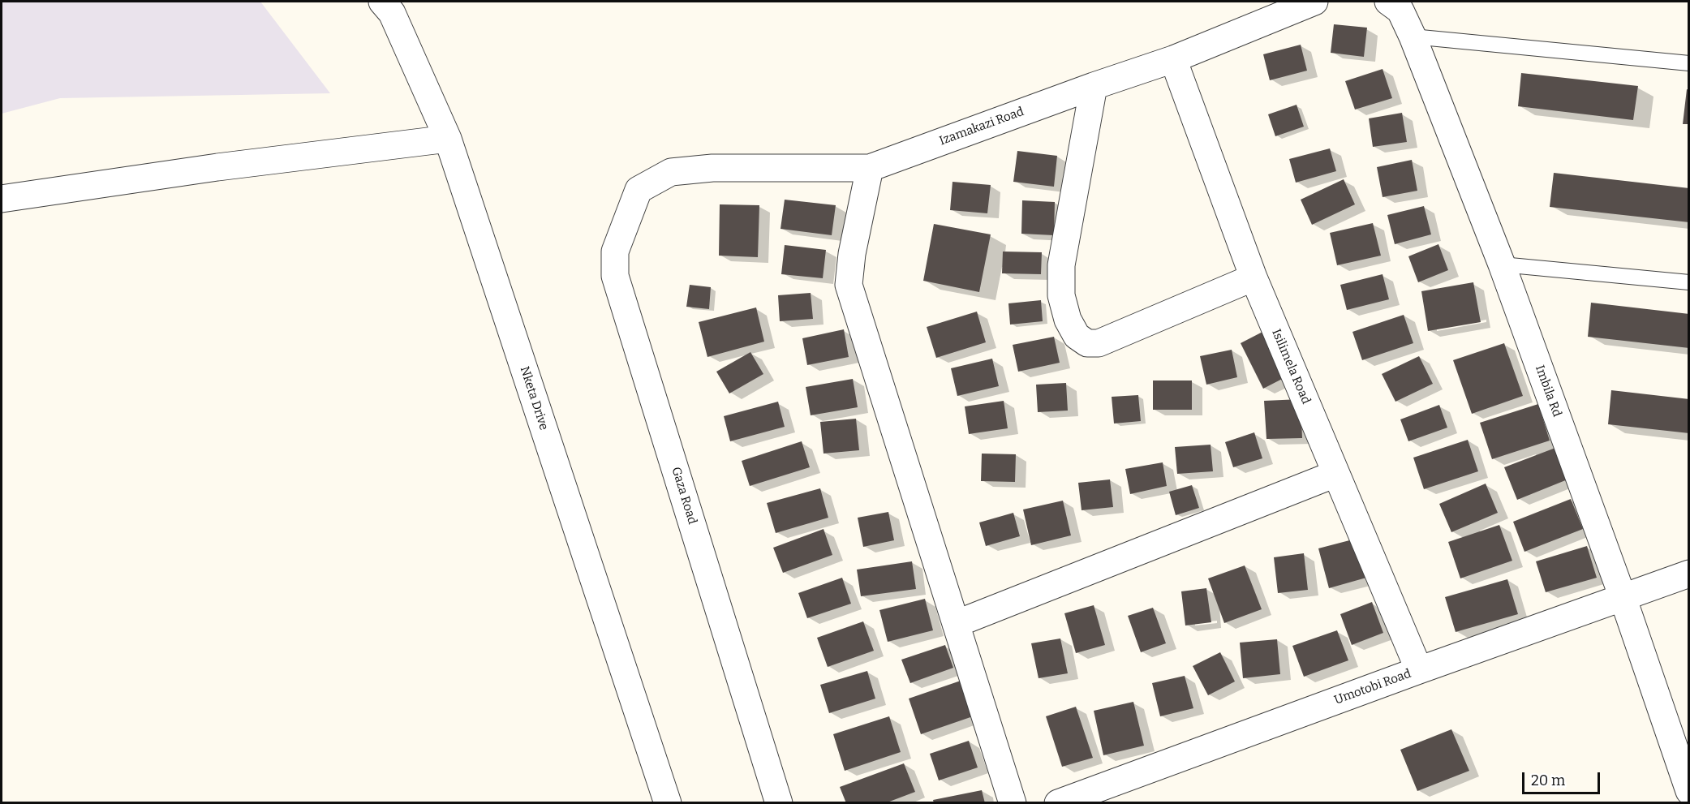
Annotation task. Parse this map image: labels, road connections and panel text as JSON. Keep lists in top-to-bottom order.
{
  "streets": {
    "street": [
      "Izamakazi Road",
      "Isilimela Road",
      "Imbila Rd",
      "Nketa Drive",
      "Gaza Road",
      "Umotobi Road"
    ]
  },
  "crossings": [
    ["Izamakazi Road", "Isilimela Road"],
    ["Izamakazi Road", "Gaza Road"],
    ["Isilimela Road", "Umotobi Road"],
    ["Imbila Rd", "Umotobi Road"]
  ],
  "scale_bar": "20 m"
}
